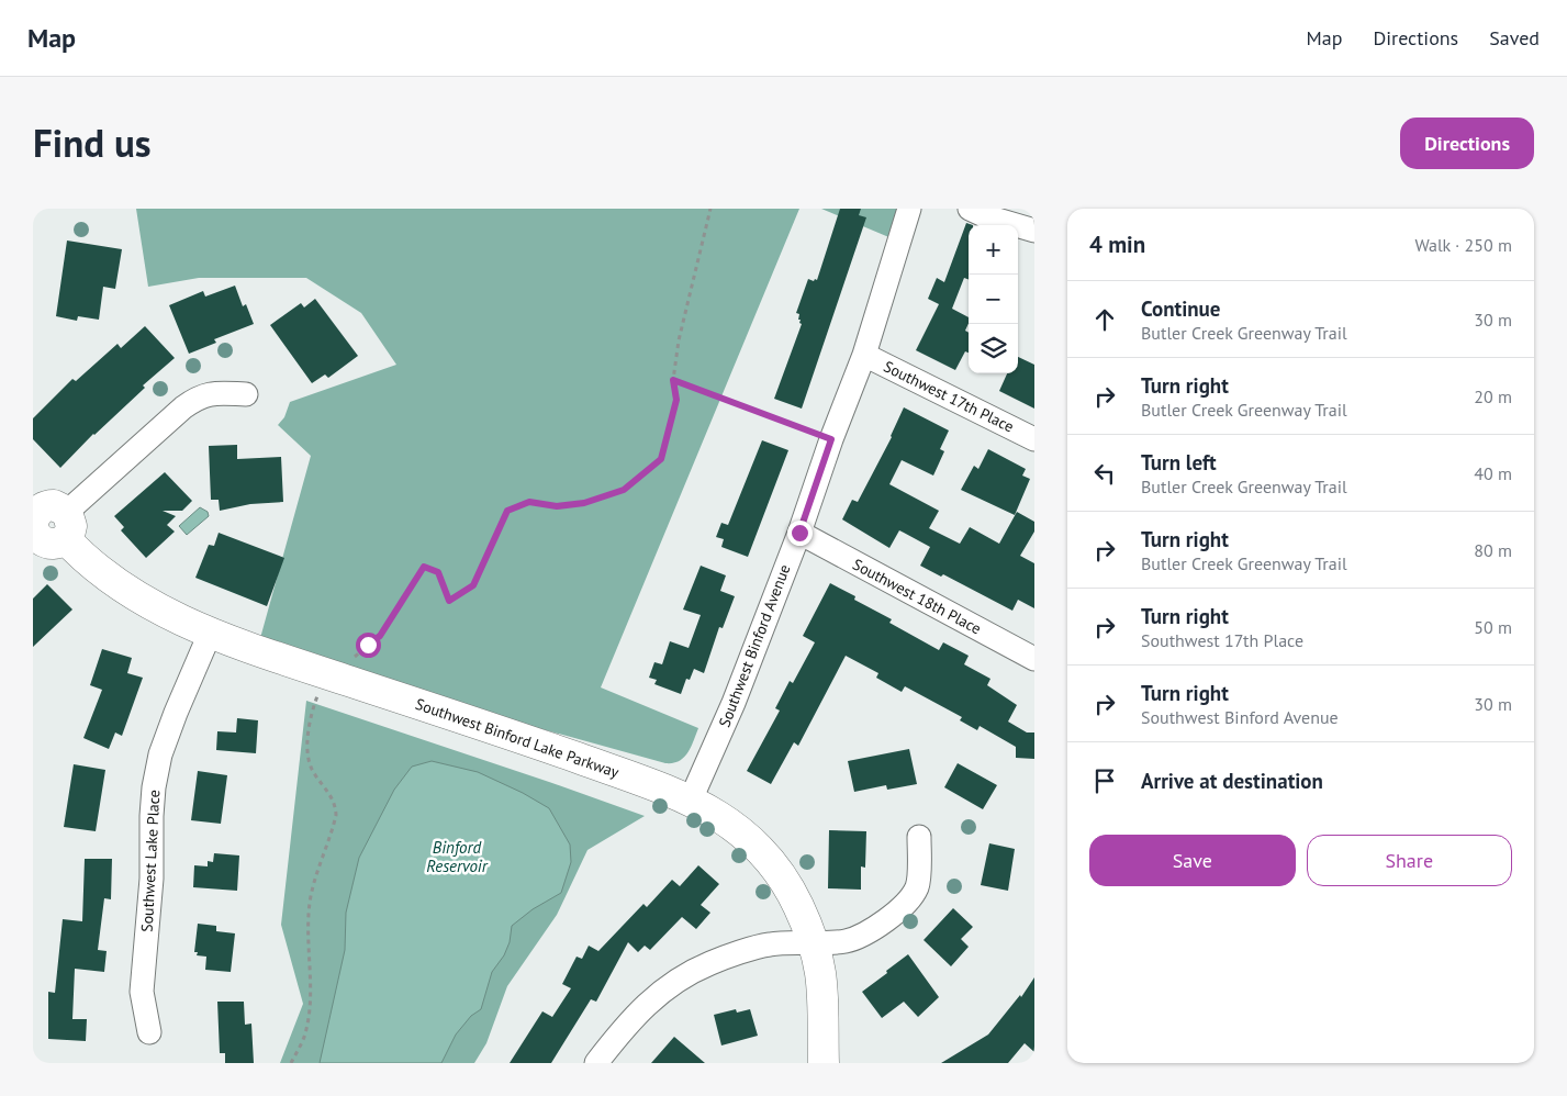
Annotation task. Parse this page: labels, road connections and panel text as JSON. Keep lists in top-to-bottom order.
{
  "streets": {
    "street": [
      "Southwest 17th Place",
      "Southwest 18th Place",
      "Southwest Binford Avenue",
      "Southwest Binford Lake Parkway",
      "Southwest Lake Place"
    ]
  },
  "crossings": [
    ["Southwest 17th Place", "Southwest Binford Avenue"],
    ["Southwest 18th Place", "Southwest Binford Avenue"],
    ["Southwest Binford Avenue", "Southwest Binford Lake Parkway"],
    ["Southwest Binford Lake Parkway", "Southwest Lake Place"]
  ],
  "water": ["Binford Reservoir"],
  "page": {
    "header": "Map",
    "nav": ["Map", "Directions", "Saved"],
    "title": "Find us",
    "buttons": [
      "Directions",
      ["Save", "Share"]
    ],
    "heading": ["4 min", "Walk · 250 m"],
    "map_buttons": ["+", "−"],
    "list": [
      ["Continue", "Butler Creek Greenway Trail", "30 m"],
      ["Turn right", "Butler Creek Greenway Trail", "20 m"],
      ["Turn left", "Butler Creek Greenway Trail", "40 m"],
      ["Turn right", "Butler Creek Greenway Trail", "80 m"],
      ["Turn right", "Southwest 17th Place", "50 m"],
      ["Turn right", "Southwest Binford Avenue", "30 m"],
      "Arrive at destination"
    ]
  }
}
